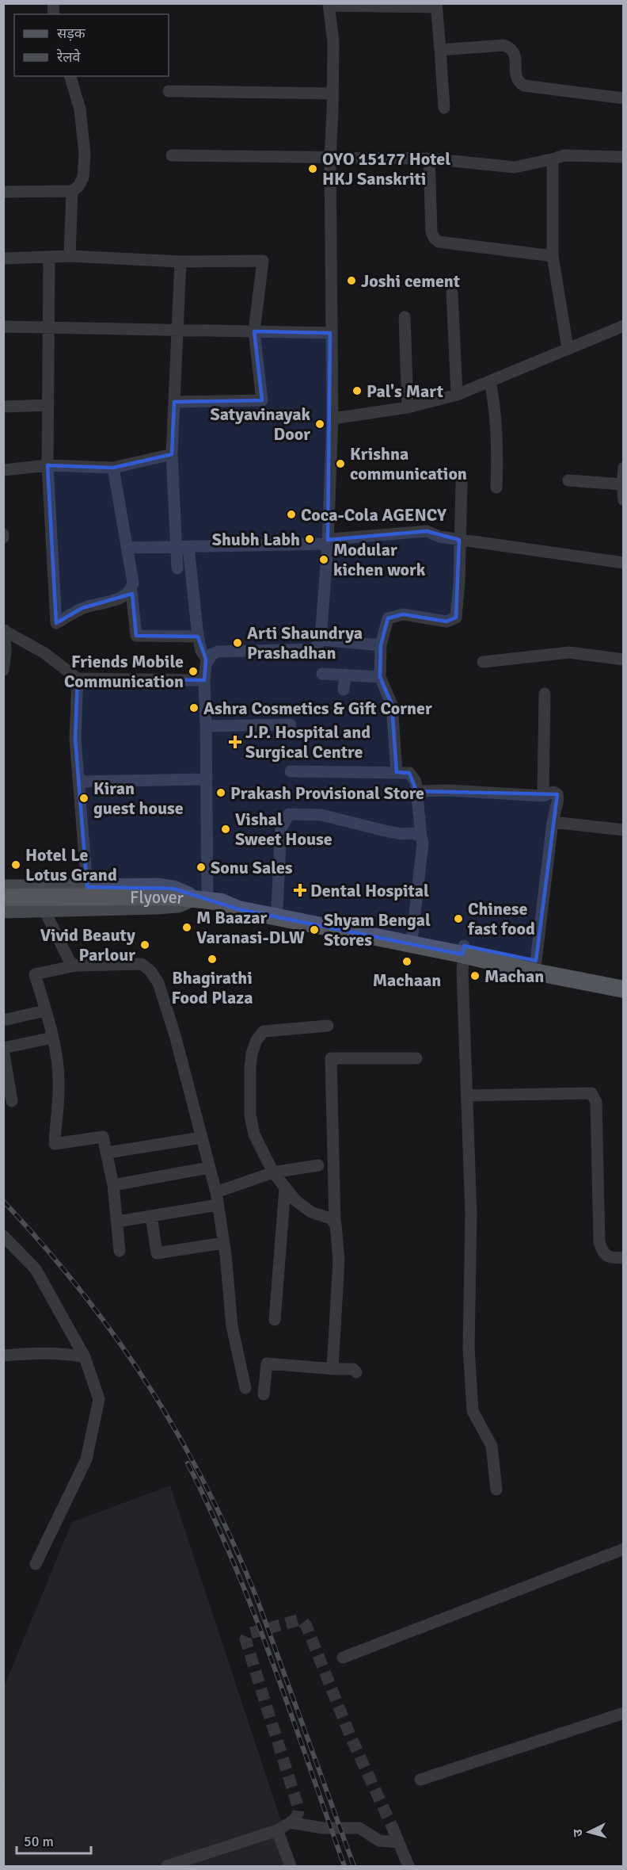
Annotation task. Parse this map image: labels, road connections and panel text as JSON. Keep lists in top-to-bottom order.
{
  "streets": {
    "main road": ["Flyover"]
  },
  "places": {
    "other": [
      "OYO 15177 Hotel HKJ Sanskriti",
      "Joshi cement",
      "Pal's Mart",
      "Satyavinayak Door",
      "Krishna communication",
      "Coca-Cola AGENCY",
      "Shubh Labh",
      "Modular kichen work",
      "Arti Shaundrya Prashadhan",
      "Friends Mobile Communication",
      "Ashra Cosmetics & Gift Corner",
      "Prakash Provisional Store",
      "Kiran guest house",
      "Vishal Sweet House",
      "Hotel Le Lotus Grand",
      "Sonu Sales",
      "Chinese fast food",
      "M Baazar Varanasi-DLW",
      "Shyam Bengal Stores",
      "Vivid Beauty Parlour",
      "Bhagirathi Food Plaza",
      "Machaan",
      "Machan"
    ],
    "health": ["J.P. Hospital and Surgical Centre", "Dental Hospital"]
  },
  "legend": ["सड़क", "रेलवे"],
  "scale_bar": "50 m",
  "north": "left"
}
